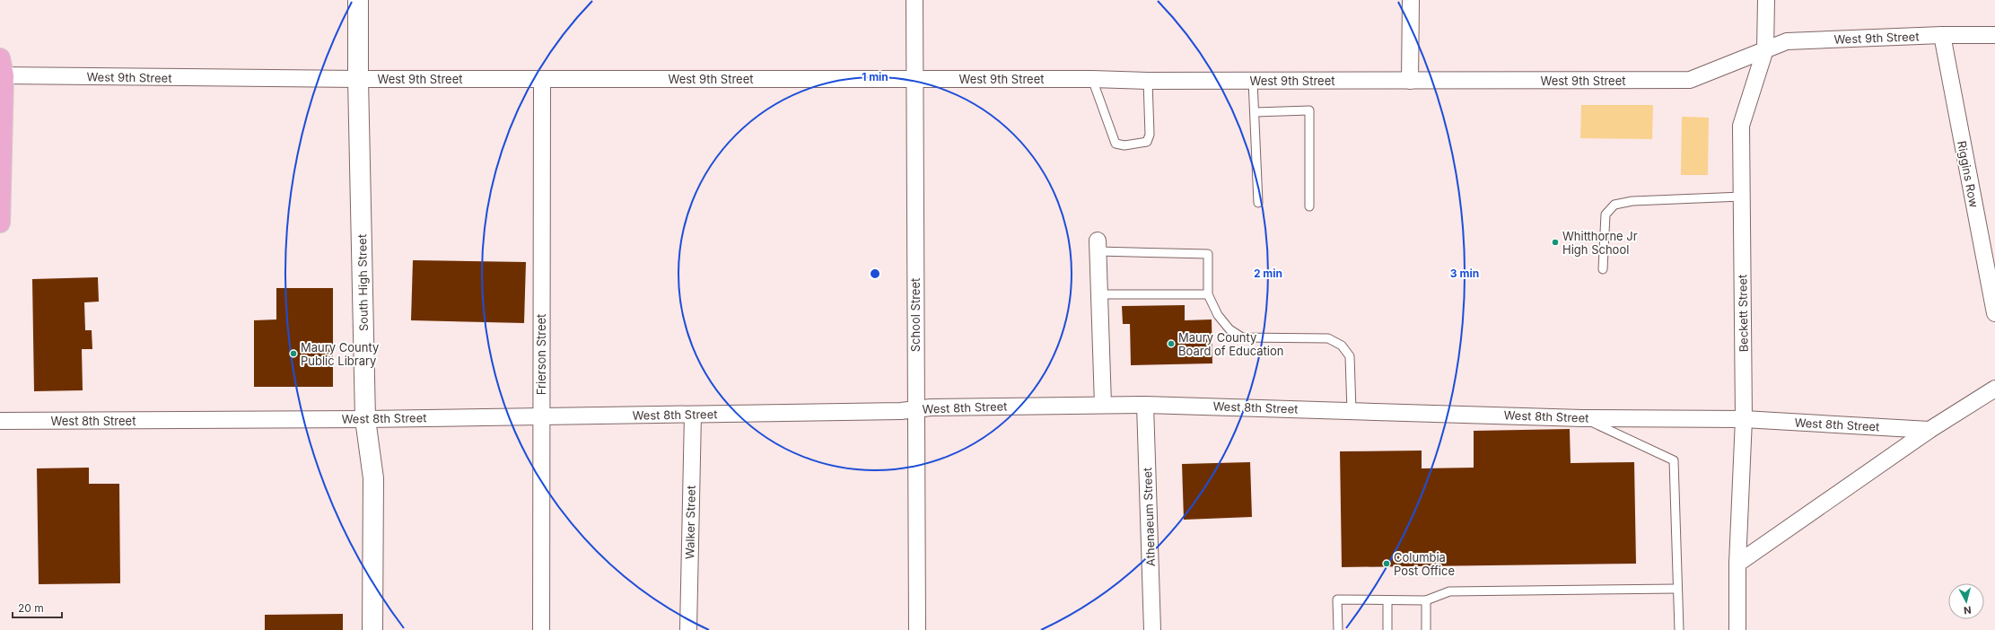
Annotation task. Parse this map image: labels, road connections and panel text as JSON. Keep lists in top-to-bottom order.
{
  "streets": {
    "street": [
      "West 9th Street",
      "Riggins Row",
      "South High Street",
      "Beckett Street",
      "School Street",
      "Frierson Street",
      "West 8th Street",
      "Athenaeum Street",
      "Walker Street"
    ]
  },
  "crossings": [
    ["West 9th Street", "Riggins Row"],
    ["West 9th Street", "South High Street"],
    ["West 9th Street", "Beckett Street"],
    ["West 9th Street", "School Street"],
    ["West 9th Street", "Frierson Street"],
    ["South High Street", "West 8th Street"],
    ["Beckett Street", "West 8th Street"],
    ["School Street", "West 8th Street"],
    ["Frierson Street", "West 8th Street"],
    ["West 8th Street", "Athenaeum Street"],
    ["West 8th Street", "Walker Street"]
  ],
  "places": [
    "Whitthorne Jr High School",
    "Maury County Board of Education",
    "Maury County Public Library",
    "Columbia Post Office"
  ],
  "scale_bar": "20 m",
  "north": "bottom",
  "rings": ["1 min", "2 min", "3 min"]
}
